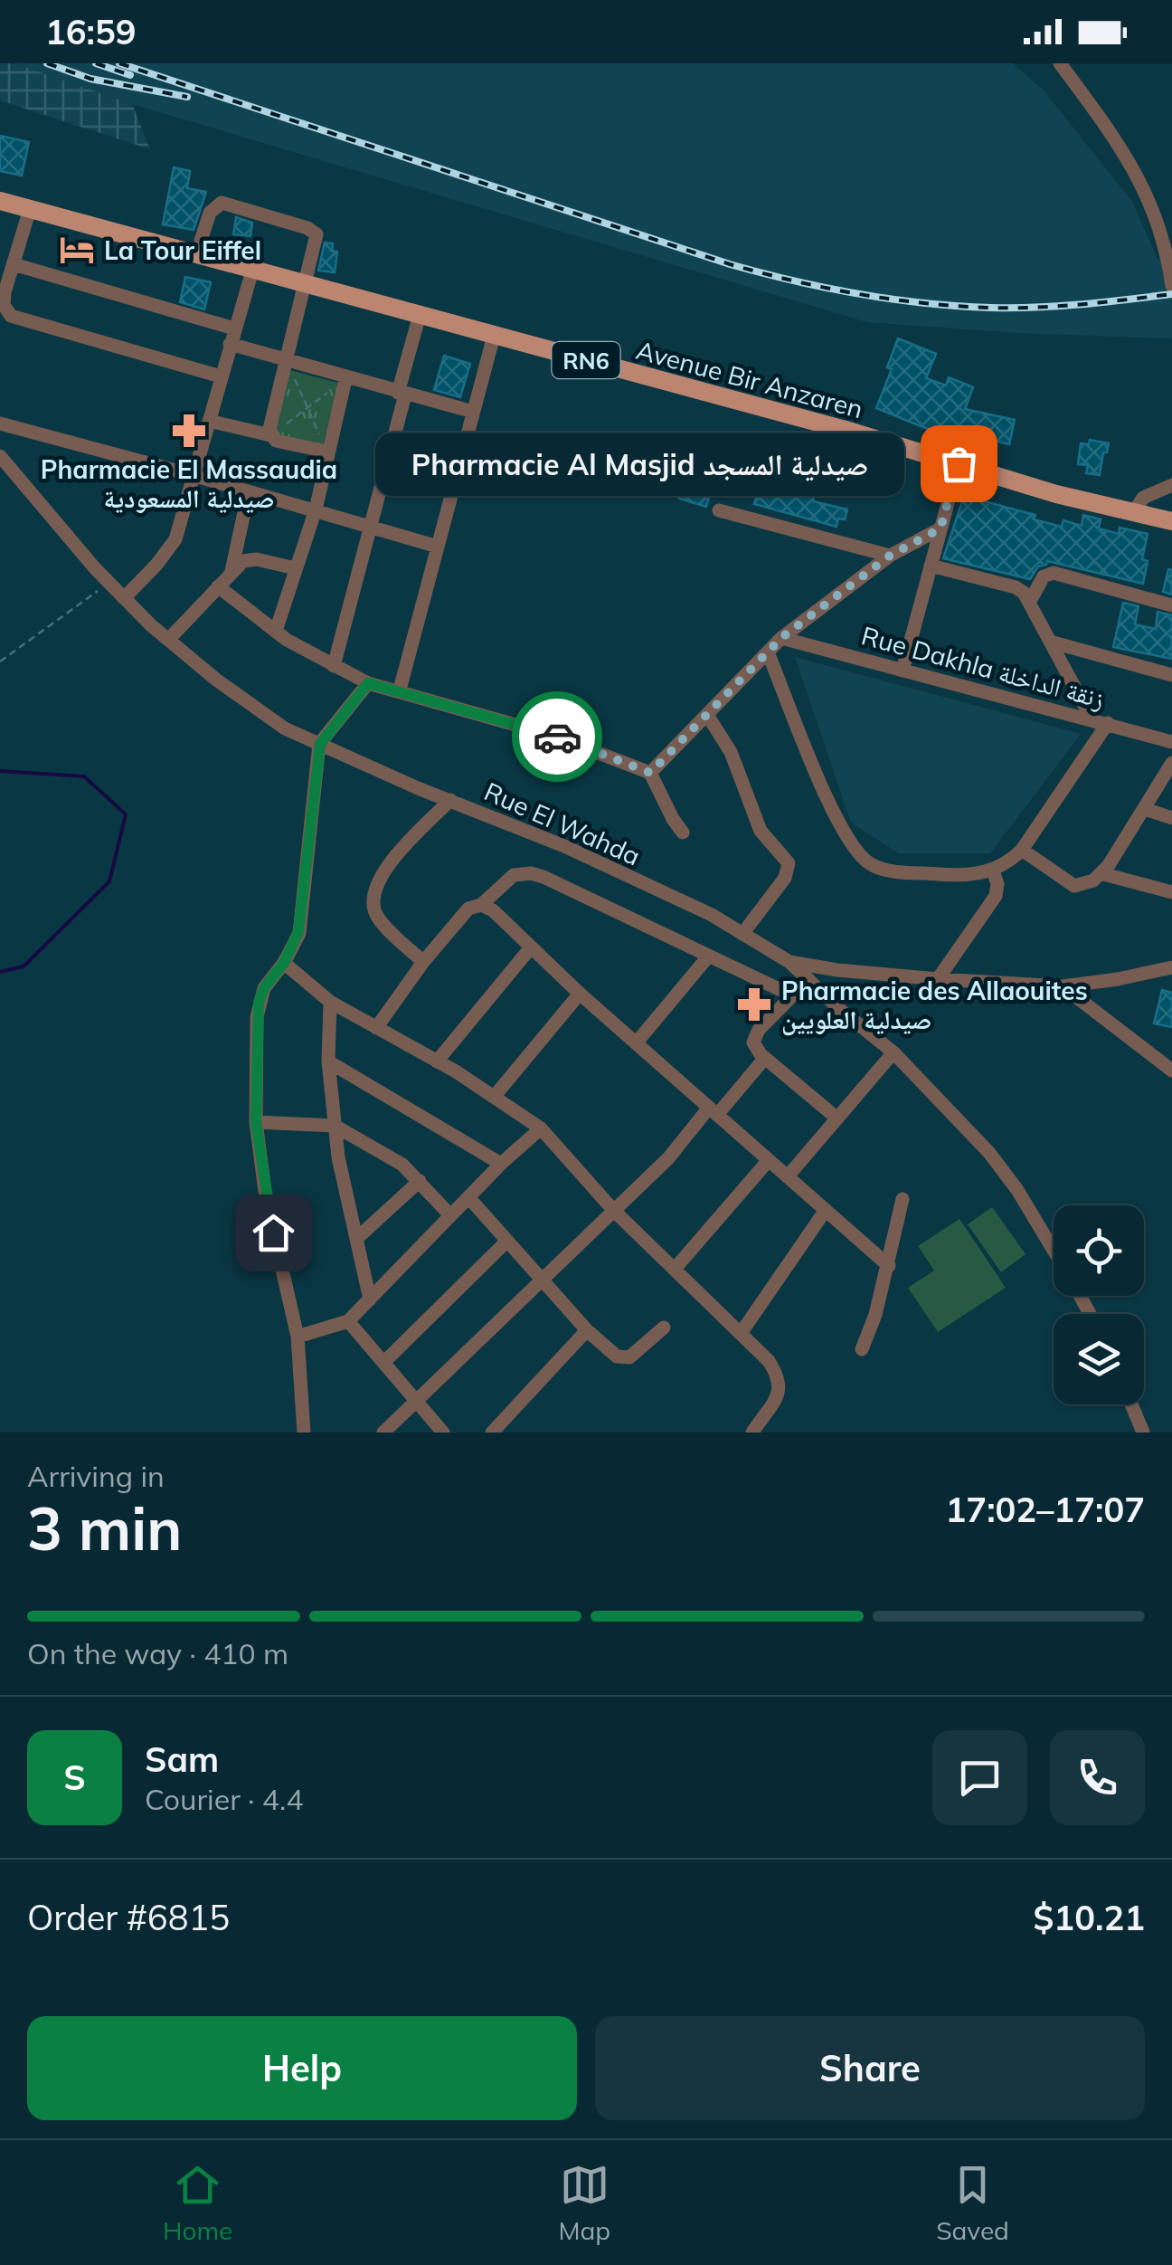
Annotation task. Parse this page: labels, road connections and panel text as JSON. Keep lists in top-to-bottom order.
{
  "streets": {
    "main road": ["RN6", "Avenue Bir Anzaren"],
    "street": ["Rue Dakhla زنقة الداخلة", "Rue El Wahda"]
  },
  "places": {
    "hotel": ["La Tour Eiffel"],
    "pharmacy": ["Pharmacie El Massaudia صيدلية المسعودية", "Pharmacie des Allaouites صيدلية العلويين"],
    "other": ["Pharmacie Al Masjid صيدلية المسجد"]
  },
  "page": {
    "status": "16:59",
    "bubble": "Pharmacie Al Masjid صيدلية المسجد",
    "heading": ["3 min", "Arriving in", "17:02–17:07"],
    "panel": [
      "Sam",
      "Courier · 4.4",
      "Order #6815",
      "$10.21"
    ],
    "bar": "On the way · 410 m",
    "round": "S",
    "buttons": ["Help", "Share"],
    "tabs": ["Home", "Map", "Saved"]
  }
}
